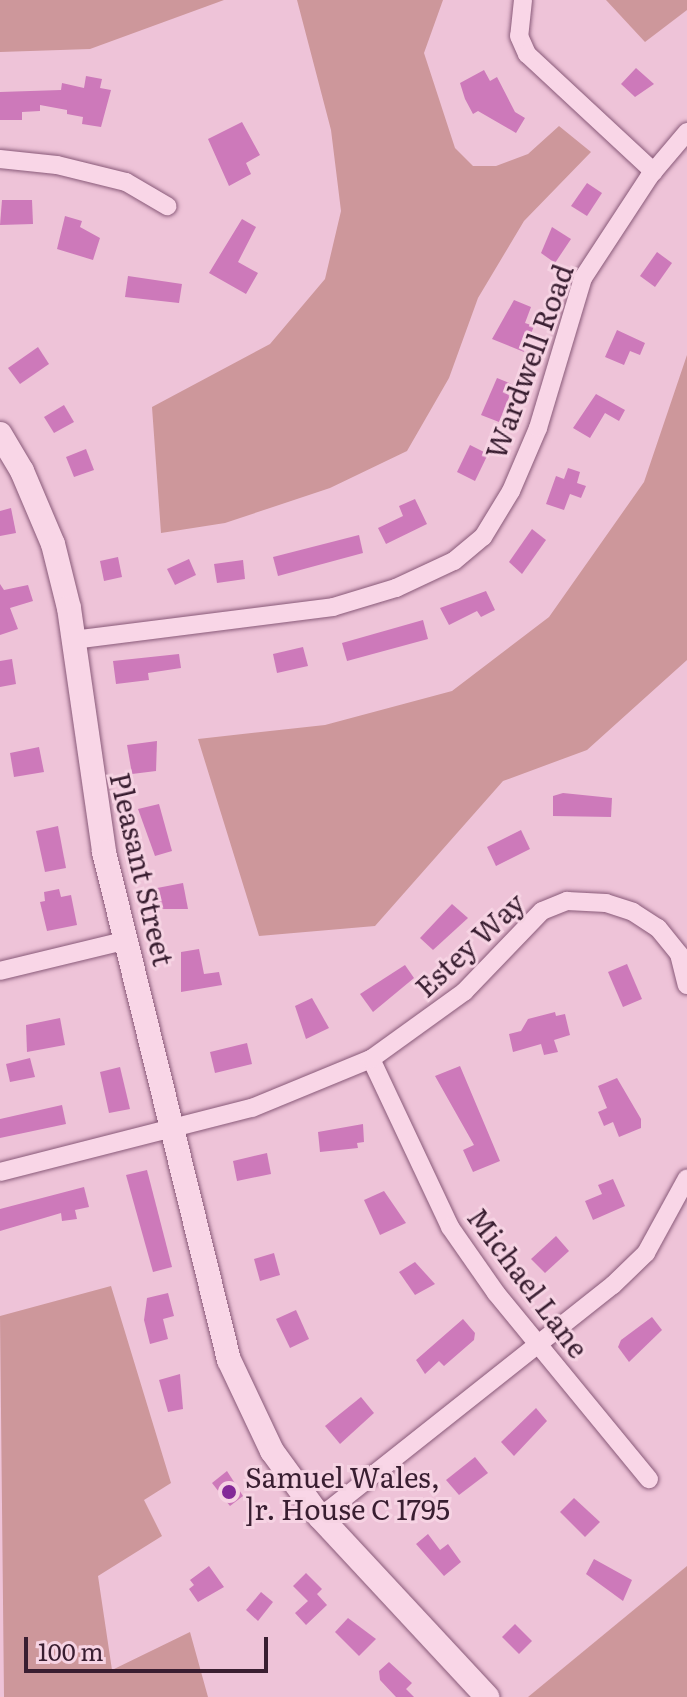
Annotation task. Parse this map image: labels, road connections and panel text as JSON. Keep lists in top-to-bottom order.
{
  "streets": {
    "main road": ["Pleasant Street"],
    "street": ["Wardwell Road", "Estey Way", "Michael Lane"]
  },
  "crossings": [
    ["Wardwell Road", "Pleasant Street"],
    ["Pleasant Street", "Estey Way"],
    ["Estey Way", "Michael Lane"]
  ],
  "places": ["Samuel Wales, ]r. House C 1795"],
  "scale_bar": "100 m"
}
